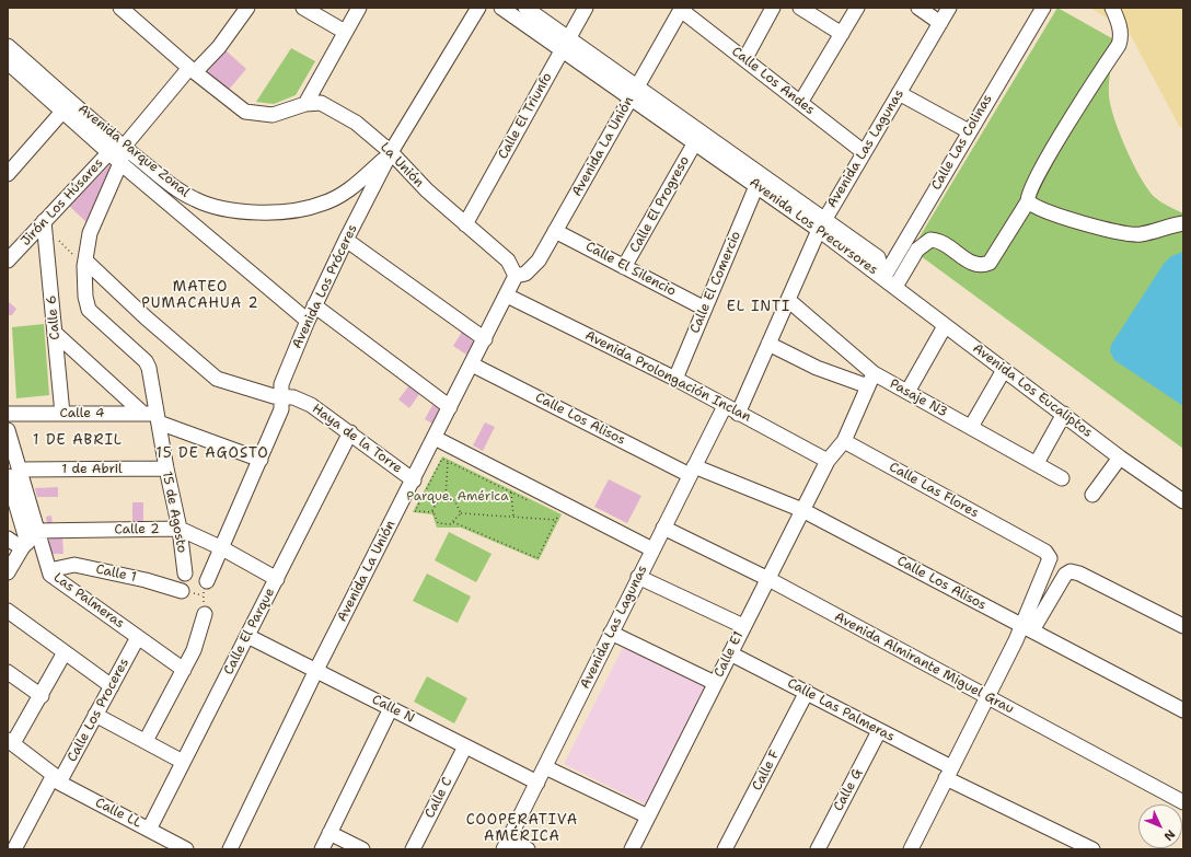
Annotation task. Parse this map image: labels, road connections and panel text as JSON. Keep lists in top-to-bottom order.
{
  "streets": {
    "street": [
      "Calle Los Andes",
      "Calle El Triunfo",
      "Calle Las Colinas",
      "Avenida La Unión",
      "Avenida Las Lagunas",
      "Avenida Parque Zonal",
      "La Unión",
      "Jirón Los Húsares",
      "Calle El Progreso",
      "Avenida Los Precursores",
      "Calle El Silencio",
      "Calle El Comercio",
      "Avenida Los Próceres",
      "Calle 6",
      "Avenida Prolongación Inclan",
      "Avenida Los Eucaliptos",
      "Pasaje N3",
      "Calle 4",
      "Calle Los Alisos",
      "Haya de la Torre",
      "1 de Abril",
      "Calle Las Flores",
      "15 de Agosto",
      "Calle 2",
      "Calle 1",
      "Las Palmeras",
      "Calle El Parque",
      "Calle E1",
      "Avenida Almirante Miguel Grau",
      "Calle N",
      "Calle Los Proceres",
      "Calle Las Palmeras",
      "Calle F",
      "Calle G",
      "Calle C",
      "Calle LL"
    ]
  },
  "crossings": [
    ["Calle Los Andes", "Avenida La Unión"],
    ["Calle Los Andes", "Avenida Las Lagunas"],
    ["Calle El Triunfo", "La Unión"],
    ["Calle El Triunfo", "Avenida Los Precursores"],
    ["Calle Las Colinas", "Avenida Los Precursores"],
    ["Calle Las Colinas", "Avenida Los Eucaliptos"],
    ["Avenida La Unión", "La Unión"],
    ["Avenida La Unión", "Avenida Los Precursores"],
    ["Avenida La Unión", "Calle El Silencio"],
    ["Avenida La Unión", "Avenida Prolongación Inclan"],
    ["Avenida La Unión", "Calle Los Alisos"],
    ["Avenida La Unión", "Haya de la Torre"],
    ["Avenida La Unión", "Calle N"],
    ["Avenida Las Lagunas", "Avenida Los Precursores"],
    ["Avenida Las Lagunas", "Avenida Prolongación Inclan"],
    ["Avenida Las Lagunas", "Pasaje N3"],
    ["Avenida Las Lagunas", "Calle Los Alisos"],
    ["Avenida Las Lagunas", "Avenida Almirante Miguel Grau"],
    ["Avenida Las Lagunas", "Calle N"],
    ["Avenida Parque Zonal", "La Unión"],
    ["Avenida Parque Zonal", "Jirón Los Húsares"],
    ["Avenida Parque Zonal", "Avenida Los Próceres"],
    ["Avenida Parque Zonal", "15 de Agosto"],
    ["La Unión", "Jirón Los Húsares"],
    ["La Unión", "Avenida Los Próceres"],
    ["Jirón Los Húsares", "Calle 6"],
    ["Jirón Los Húsares", "15 de Agosto"],
    ["Calle El Progreso", "Avenida Los Precursores"],
    ["Calle El Progreso", "Calle El Silencio"],
    ["Avenida Los Precursores", "Calle El Comercio"],
    ["Avenida Los Precursores", "Avenida Los Eucaliptos"],
    ["Calle El Silencio", "Calle El Comercio"],
    ["Calle El Comercio", "Avenida Prolongación Inclan"],
    ["Avenida Los Próceres", "Haya de la Torre"],
    ["Avenida Los Próceres", "Calle 2"],
    ["Calle 6", "Calle 4"],
    ["Avenida Prolongación Inclan", "Calle E1"],
    ["Calle 4", "15 de Agosto"],
    ["Calle Los Alisos", "Calle Las Flores"],
    ["Calle Los Alisos", "Calle E1"],
    ["Haya de la Torre", "15 de Agosto"],
    ["Haya de la Torre", "Calle El Parque"],
    ["1 de Abril", "15 de Agosto"],
    ["1 de Abril", "Las Palmeras"],
    ["15 de Agosto", "Calle 2"],
    ["Calle 2", "Las Palmeras"],
    ["Calle 2", "Calle El Parque"],
    ["Calle 1", "Las Palmeras"],
    ["Las Palmeras", "Calle Los Proceres"],
    ["Calle El Parque", "Calle N"],
    ["Calle El Parque", "Calle LL"],
    ["Calle E1", "Avenida Almirante Miguel Grau"],
    ["Calle E1", "Calle Las Palmeras"],
    ["Calle N", "Calle C"],
    ["Calle Los Proceres", "Calle LL"],
    ["Calle Las Palmeras", "Calle F"],
    ["Calle Las Palmeras", "Calle G"]
  ],
  "districts": [
    "MATEO PUMACAHUA 2",
    "EL INTI",
    "1 DE ABRIL",
    "15 DE AGOSTO",
    "COOPERATIVA AMÉRICA"
  ],
  "parks": ["Parque. América"],
  "north": "bottom right"
}
